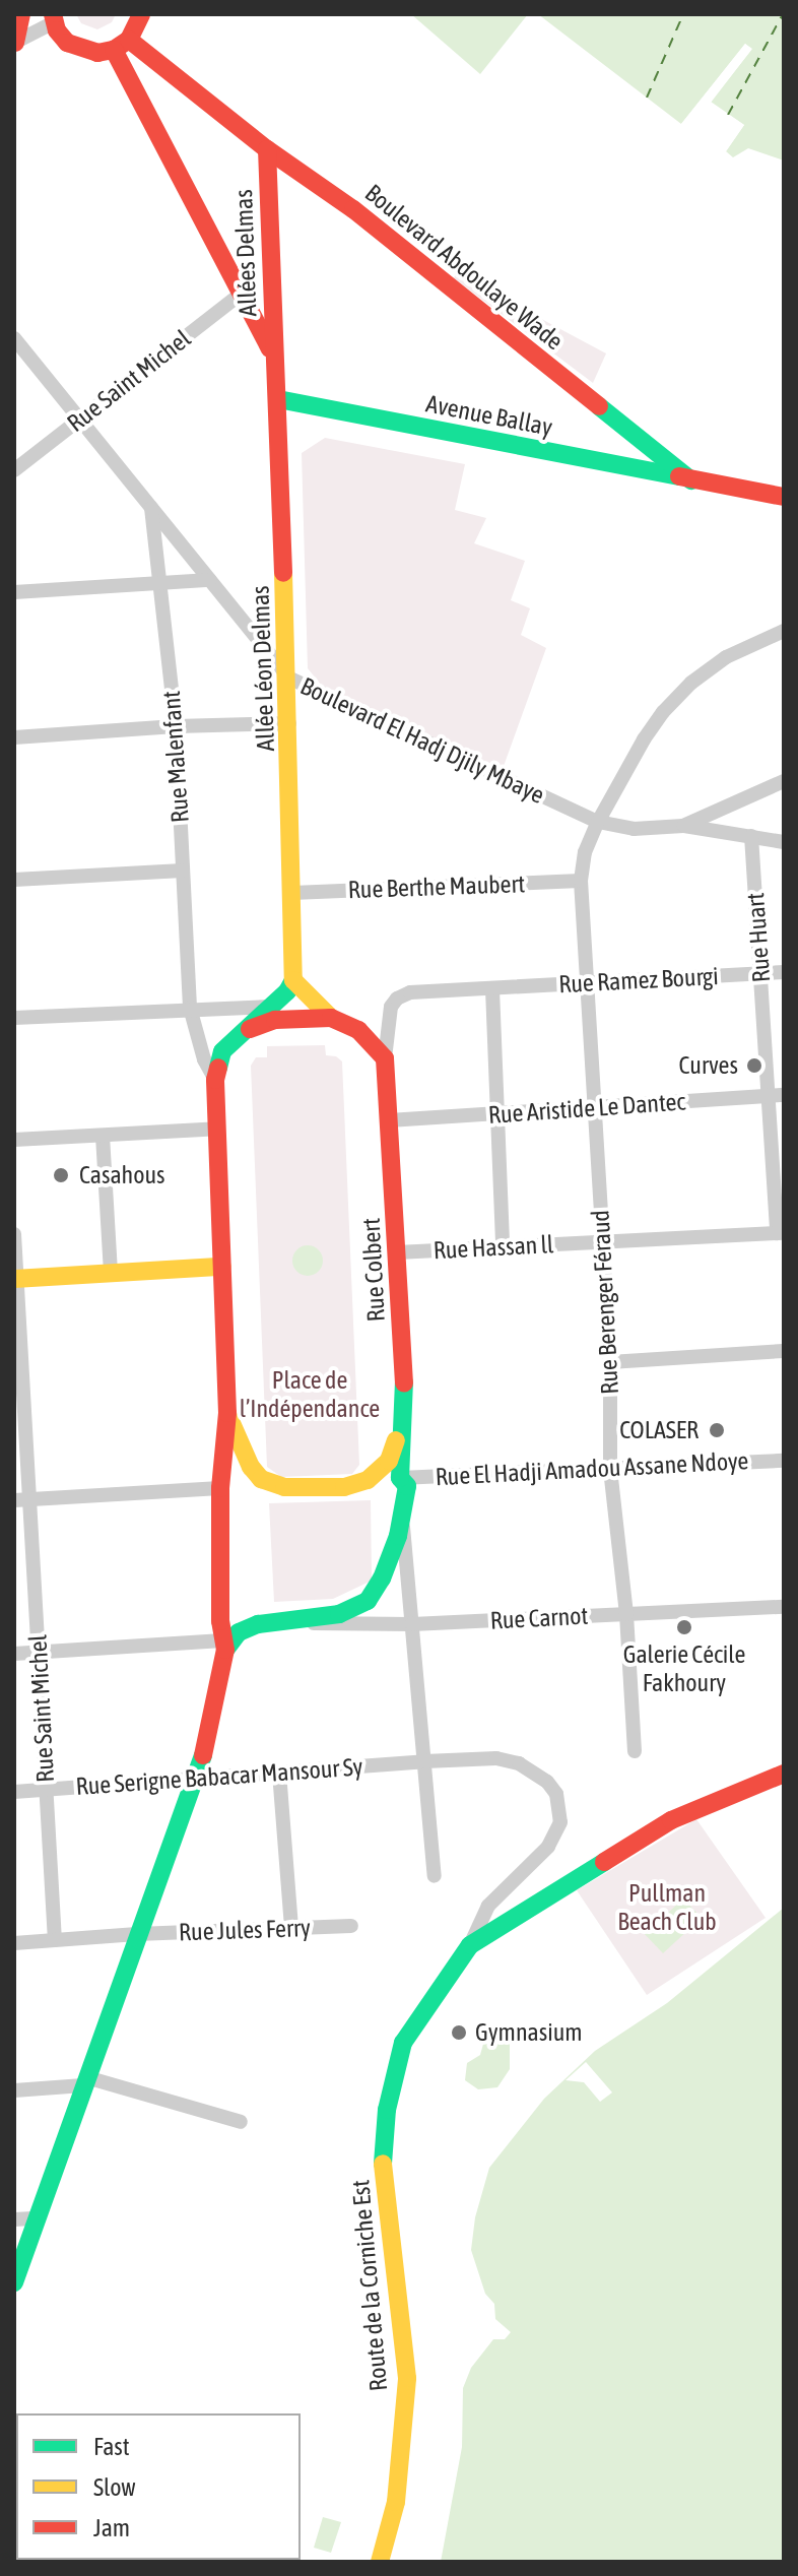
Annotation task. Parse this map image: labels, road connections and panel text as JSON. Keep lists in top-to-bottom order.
{
  "streets": {
    "street": [
      "Allées Delmas",
      "Boulevard Abdoulaye Wade",
      "Rue Saint Michel",
      "Avenue Ballay",
      "Allée Léon Delmas",
      "Boulevard El Hadj Djily Mbaye",
      "Rue Malenfant",
      "Rue Berthe Maubert",
      "Rue Huart",
      "Rue Ramez Bourgi",
      "Rue Aristide Le Dantec",
      "Rue Hassan ll",
      "Rue Colbert",
      "Rue Berenger Féraud",
      "Rue El Hadji Amadou Assane Ndoye",
      "Rue Carnot",
      "Rue Serigne Babacar Mansour Sy",
      "Rue Jules Ferry",
      "Route de la Corniche Est"
    ]
  },
  "crossings": [
    ["Allées Delmas", "Boulevard Abdoulaye Wade"],
    ["Allées Delmas", "Allée Léon Delmas"],
    ["Boulevard Abdoulaye Wade", "Avenue Ballay"],
    ["Rue Saint Michel", "Boulevard El Hadj Djily Mbaye"],
    ["Rue Saint Michel", "Rue Serigne Babacar Mansour Sy"],
    ["Rue Saint Michel", "Rue Jules Ferry"],
    ["Avenue Ballay", "Allée Léon Delmas"],
    ["Allée Léon Delmas", "Boulevard El Hadj Djily Mbaye"],
    ["Allée Léon Delmas", "Rue Berthe Maubert"],
    ["Boulevard El Hadj Djily Mbaye", "Rue Malenfant"],
    ["Boulevard El Hadj Djily Mbaye", "Rue Berenger Féraud"],
    ["Rue Berthe Maubert", "Rue Berenger Féraud"],
    ["Rue Huart", "Rue Ramez Bourgi"],
    ["Rue Huart", "Rue Aristide Le Dantec"],
    ["Rue Huart", "Rue Hassan ll"],
    ["Rue Ramez Bourgi", "Rue Colbert"],
    ["Rue Ramez Bourgi", "Rue Berenger Féraud"],
    ["Rue Aristide Le Dantec", "Rue Colbert"],
    ["Rue Aristide Le Dantec", "Rue Berenger Féraud"],
    ["Rue Hassan ll", "Rue Colbert"],
    ["Rue Hassan ll", "Rue Berenger Féraud"],
    ["Rue Colbert", "Rue El Hadji Amadou Assane Ndoye"],
    ["Rue Berenger Féraud", "Rue El Hadji Amadou Assane Ndoye"],
    ["Rue Berenger Féraud", "Rue Carnot"],
    ["Rue Serigne Babacar Mansour Sy", "Route de la Corniche Est"]
  ],
  "parks": ["Place de l’Indépendance", "Pullman Beach Club"],
  "places": [
    "Curves",
    "Casahous",
    "COLASER",
    "Galerie Cécile Fakhoury",
    "Gymnasium"
  ],
  "legend": ["Fast", "Slow", "Jam"]
}
